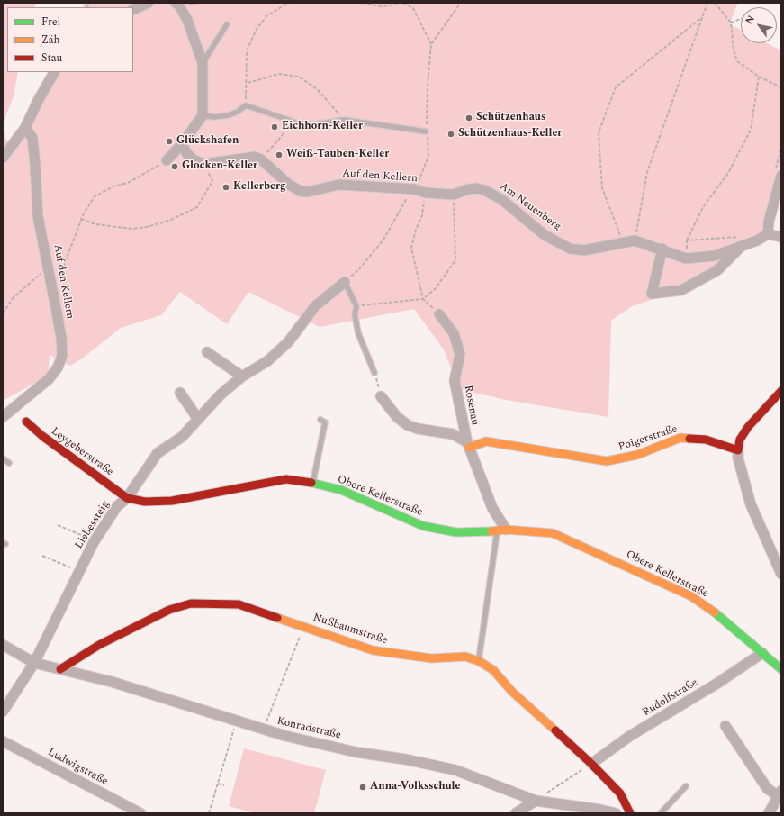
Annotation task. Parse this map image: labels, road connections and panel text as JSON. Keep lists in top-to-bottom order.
{
  "streets": {
    "street": [
      "Auf den Kellern",
      "Am Neuenberg",
      "Rosenau",
      "Poigerstraße",
      "Leygeberstraße",
      "Obere Kellerstraße",
      "Liebessteig",
      "Nußbaumstraße",
      "Rudolfstraße",
      "Konradstraße",
      "Ludwigstraße"
    ]
  },
  "crossings": [
    ["Auf den Kellern", "Am Neuenberg"],
    ["Rosenau", "Poigerstraße"],
    ["Rosenau", "Obere Kellerstraße"],
    ["Leygeberstraße", "Obere Kellerstraße"],
    ["Leygeberstraße", "Liebessteig"],
    ["Obere Kellerstraße", "Liebessteig"],
    ["Obere Kellerstraße", "Rudolfstraße"],
    ["Liebessteig", "Konradstraße"],
    ["Nußbaumstraße", "Rudolfstraße"],
    ["Nußbaumstraße", "Konradstraße"]
  ],
  "places": [
    "Schützenhaus",
    "Eichhorn-Keller",
    "Schützenhaus-Keller",
    "Glückshafen",
    "Weiß-Tauben-Keller",
    "Glocken-Keller",
    "Kellerberg",
    "Anna-Volksschule"
  ],
  "legend": ["Frei", "Zäh", "Stau"],
  "north": "top left"
}
